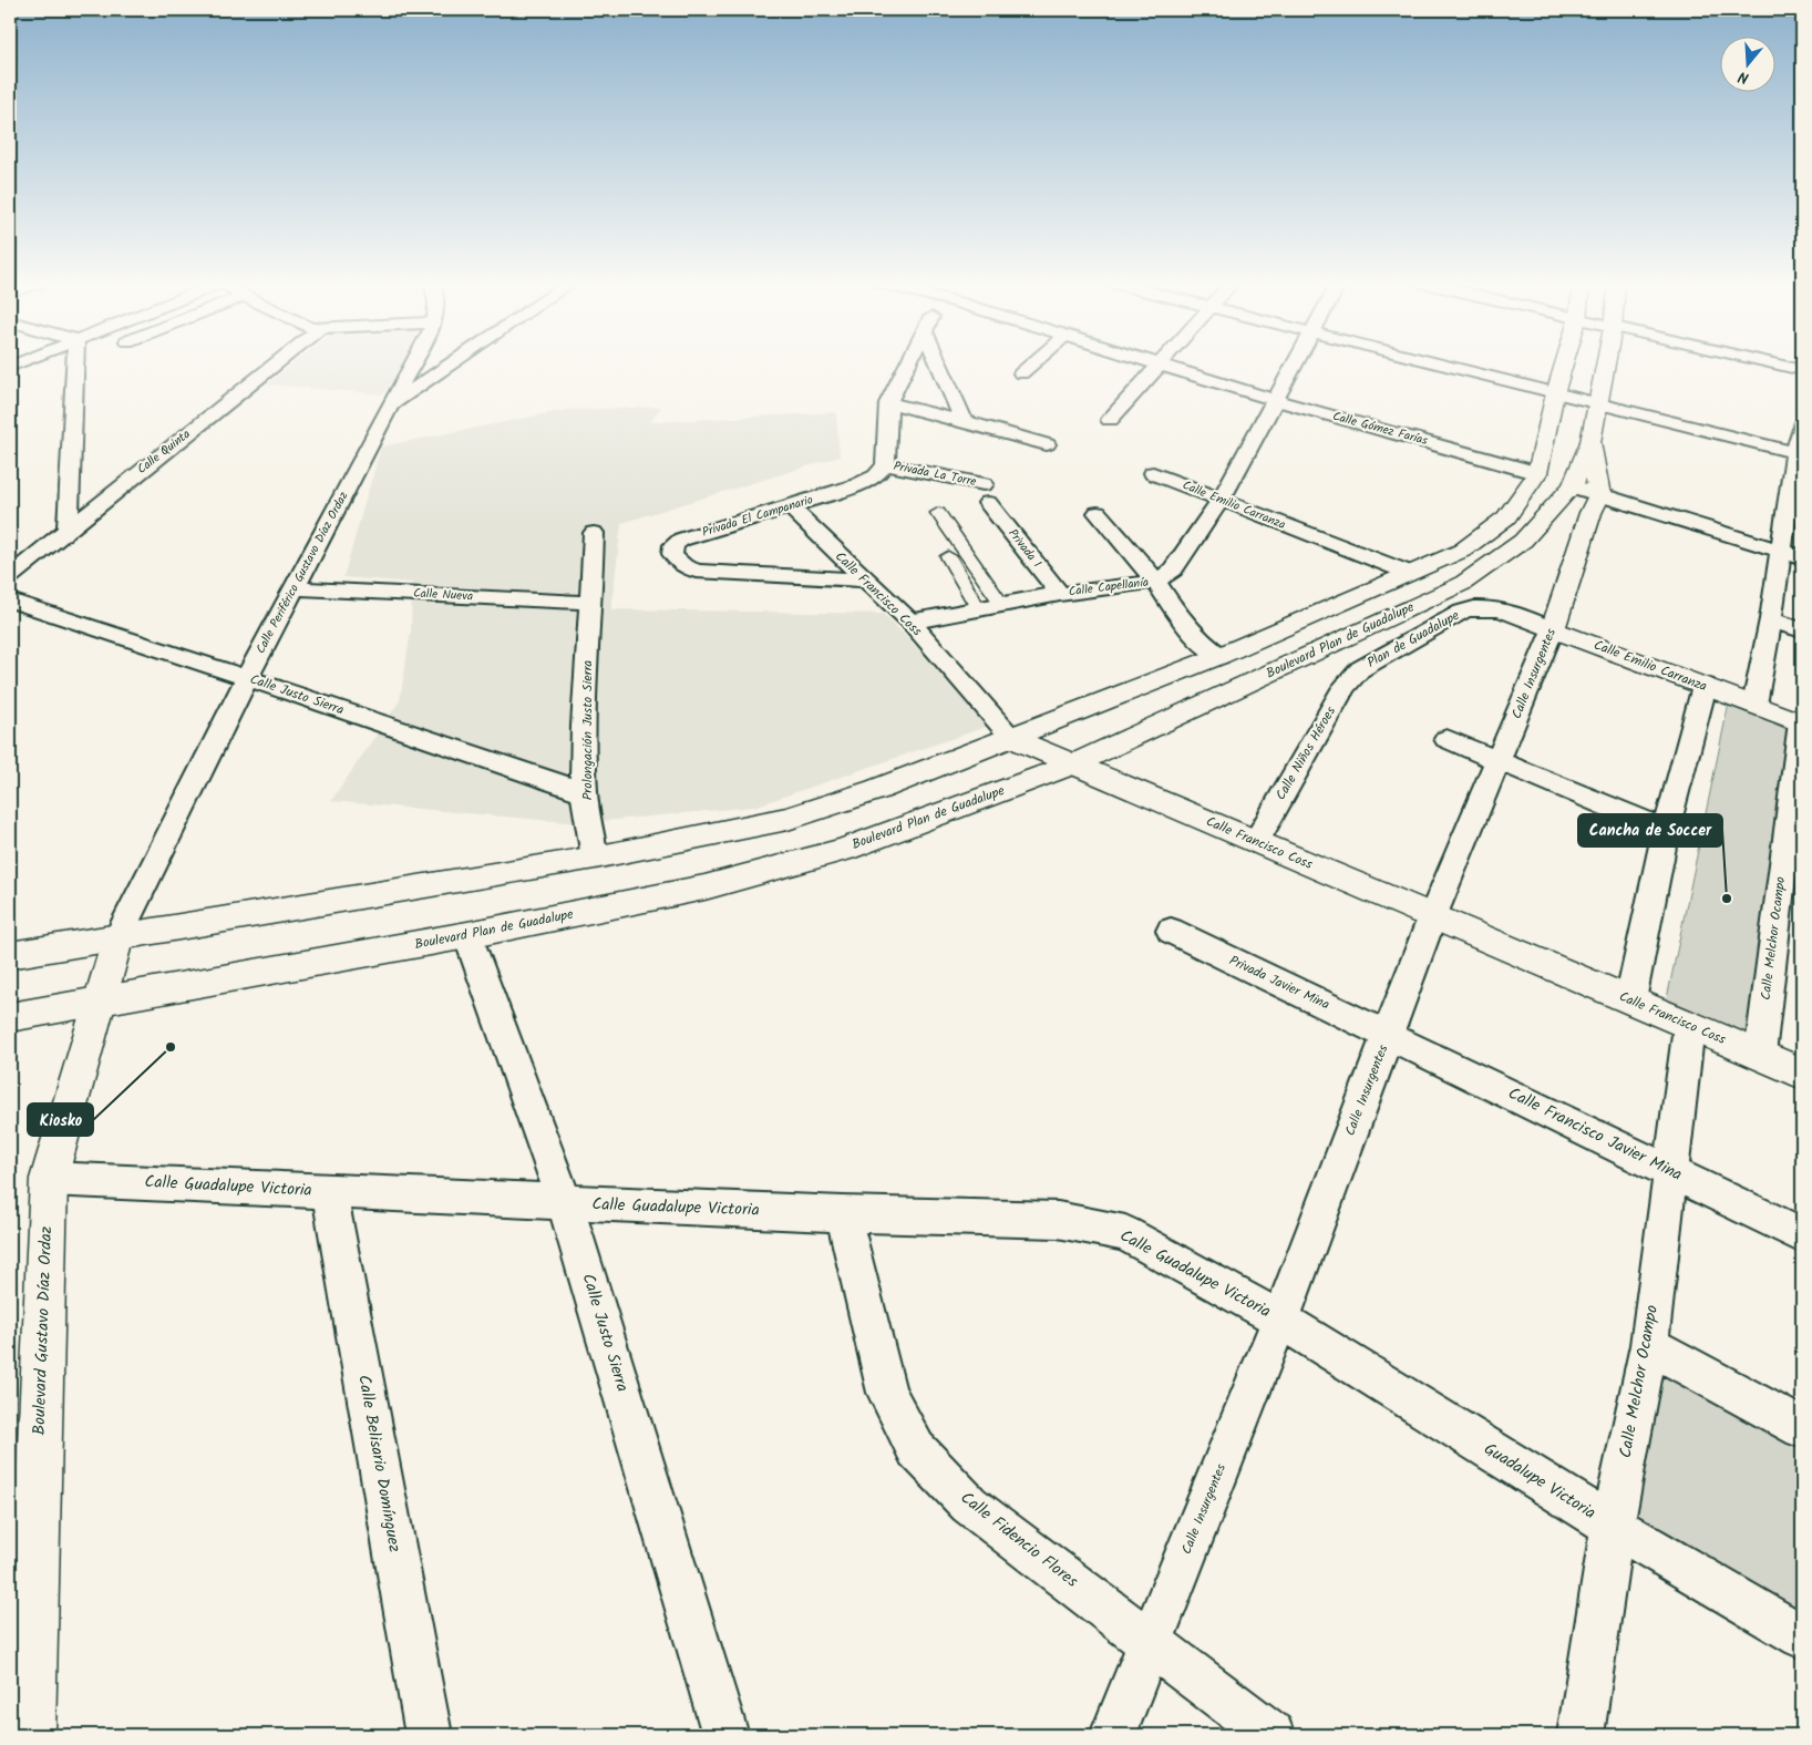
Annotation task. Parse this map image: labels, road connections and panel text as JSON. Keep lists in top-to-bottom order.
{
  "streets": {
    "main road": [
      "Calle Emilio Carranza",
      "Calle Francisco Coss",
      "Boulevard Plan de Guadalupe",
      "Calle Insurgentes",
      "Boulevard Gustavo Díaz Ordaz"
    ],
    "street": [
      "Calle Gómez Farías",
      "Calle Quinta",
      "Privada La Torre",
      "Privada El Campanario",
      "Privada I",
      "Calle Periférico Gustavo Díaz Ordaz",
      "Calle Capellanía",
      "Calle Nueva",
      "Plan de Guadalupe",
      "Calle Justo Sierra",
      "Prolongación Justo Sierra",
      "Calle Niños Héroes",
      "Calle Melchor Ocampo",
      "Privada Javier Mina",
      "Calle Francisco Javier Mina",
      "Calle Guadalupe Victoria",
      "Calle Belisario Domínguez",
      "Guadalupe Victoria",
      "Calle Fidencio Flores"
    ]
  },
  "crossings": [
    ["Calle Gómez Farías", "Calle Capellanía"],
    ["Privada La Torre", "Privada El Campanario"],
    ["Privada La Torre", "Privada I"],
    ["Calle Emilio Carranza", "Calle Capellanía"],
    ["Calle Emilio Carranza", "Plan de Guadalupe"],
    ["Calle Emilio Carranza", "Calle Insurgentes"],
    ["Calle Emilio Carranza", "Calle Melchor Ocampo"],
    ["Privada El Campanario", "Calle Francisco Coss"],
    ["Privada I", "Calle Capellanía"],
    ["Calle Periférico Gustavo Díaz Ordaz", "Calle Nueva"],
    ["Calle Periférico Gustavo Díaz Ordaz", "Calle Justo Sierra"],
    ["Calle Periférico Gustavo Díaz Ordaz", "Boulevard Gustavo Díaz Ordaz"],
    ["Calle Capellanía", "Calle Francisco Coss"],
    ["Calle Francisco Coss", "Boulevard Plan de Guadalupe"],
    ["Calle Francisco Coss", "Calle Insurgentes"],
    ["Calle Francisco Coss", "Calle Niños Héroes"],
    ["Calle Francisco Coss", "Calle Melchor Ocampo"],
    ["Calle Nueva", "Prolongación Justo Sierra"],
    ["Plan de Guadalupe", "Calle Niños Héroes"],
    ["Boulevard Plan de Guadalupe", "Calle Justo Sierra"],
    ["Boulevard Plan de Guadalupe", "Boulevard Gustavo Díaz Ordaz"],
    ["Calle Insurgentes", "Privada Javier Mina"],
    ["Calle Insurgentes", "Calle Francisco Javier Mina"],
    ["Calle Insurgentes", "Calle Guadalupe Victoria"],
    ["Calle Insurgentes", "Guadalupe Victoria"],
    ["Calle Insurgentes", "Calle Fidencio Flores"],
    ["Calle Justo Sierra", "Prolongación Justo Sierra"],
    ["Calle Justo Sierra", "Calle Guadalupe Victoria"],
    ["Calle Melchor Ocampo", "Calle Francisco Javier Mina"],
    ["Calle Melchor Ocampo", "Guadalupe Victoria"],
    ["Privada Javier Mina", "Calle Francisco Javier Mina"],
    ["Calle Guadalupe Victoria", "Boulevard Gustavo Díaz Ordaz"],
    ["Calle Guadalupe Victoria", "Calle Belisario Domínguez"],
    ["Calle Guadalupe Victoria", "Guadalupe Victoria"],
    ["Calle Guadalupe Victoria", "Calle Fidencio Flores"]
  ],
  "places": ["Cancha de Soccer", "Kiosko"],
  "north": "bottom"
}
